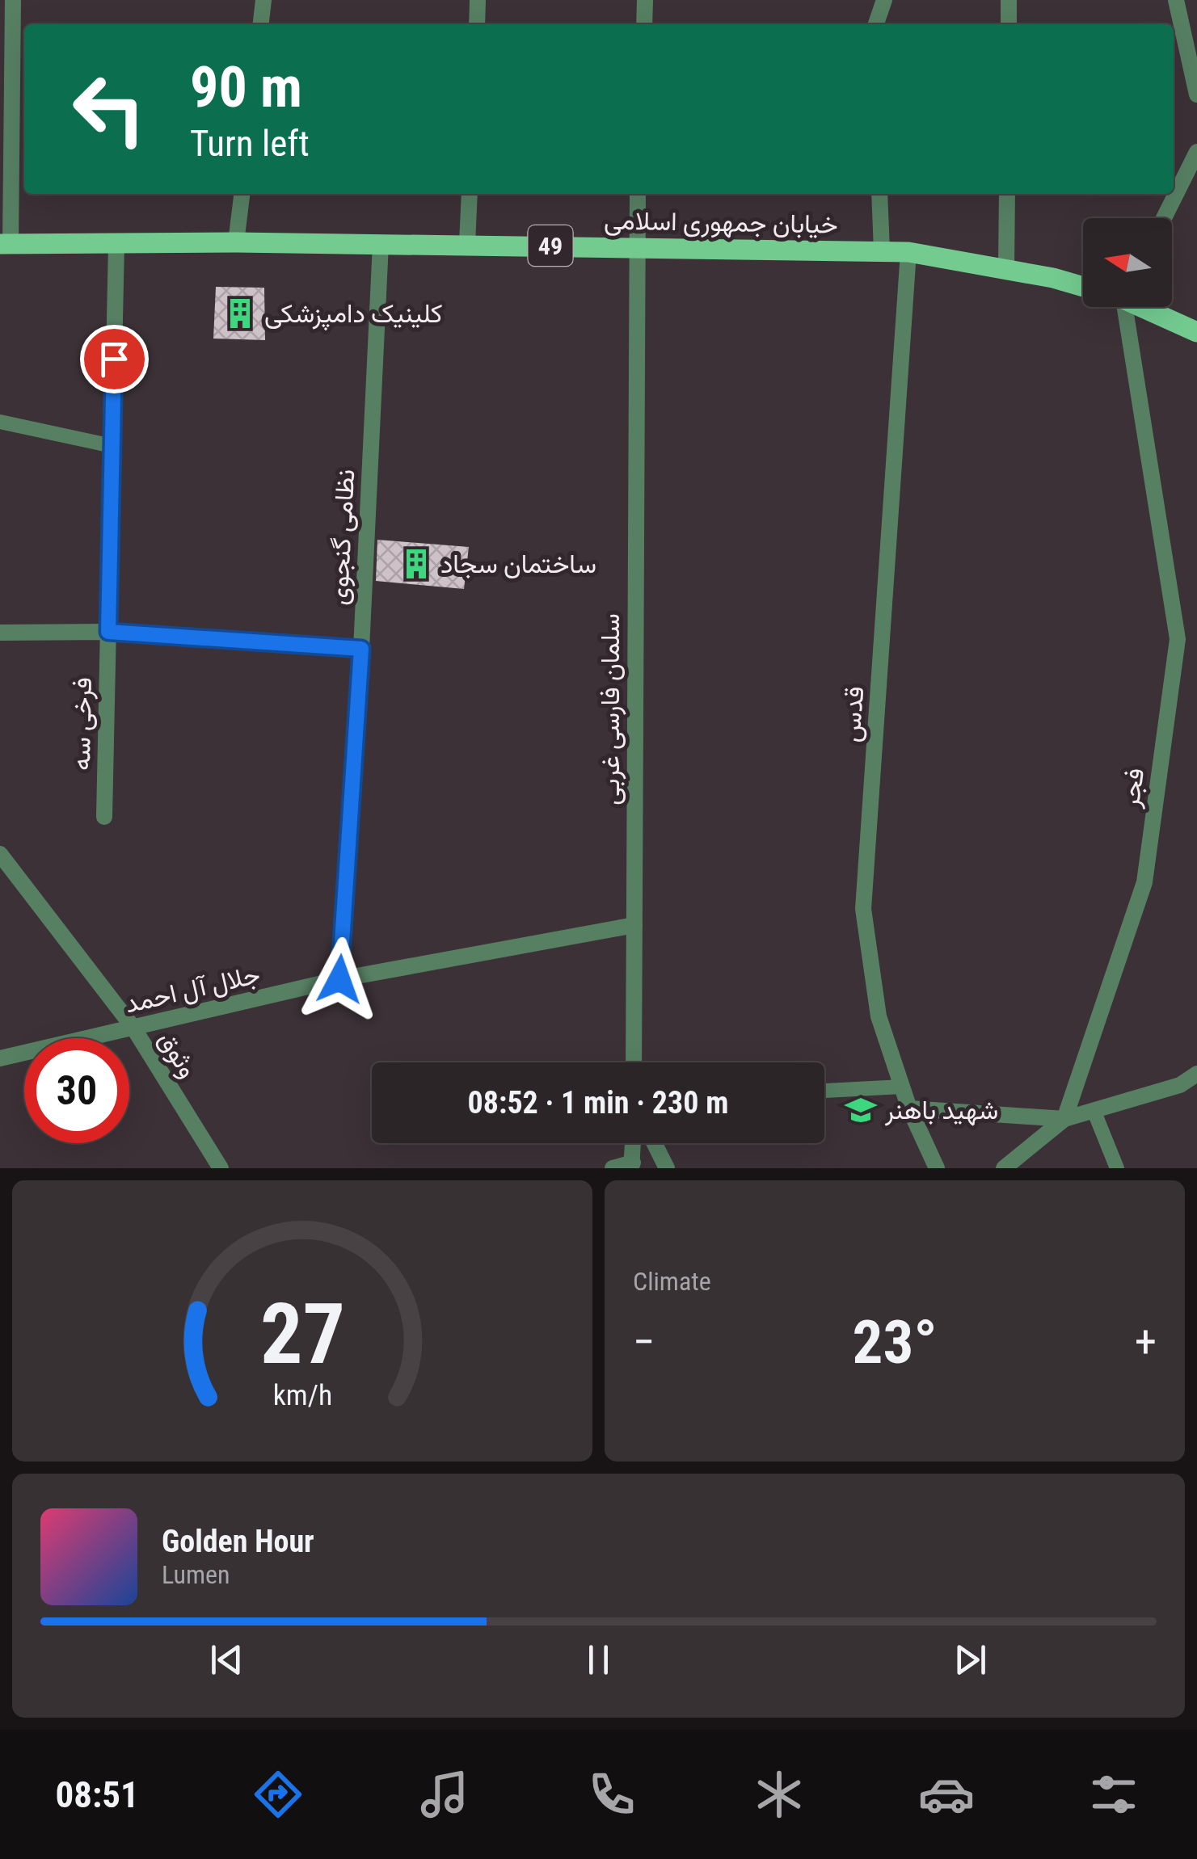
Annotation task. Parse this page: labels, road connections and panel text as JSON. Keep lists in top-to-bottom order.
{
  "streets": {
    "main road": ["خیابان جمهوری اسلامی", "49"],
    "street": [
      "نظامی گنجوی",
      "سلمان فارسی غربی",
      "قدس",
      "فرخی سه",
      "فجر",
      "جلال آل احمد",
      "وثوق"
    ]
  },
  "crossings": [
    ["خیابان جمهوری اسلامی", "نظامی گنجوی"],
    ["خیابان جمهوری اسلامی", "سلمان فارسی غربی"],
    ["خیابان جمهوری اسلامی", "قدس"],
    ["خیابان جمهوری اسلامی", "فرخی سه"],
    ["نظامی گنجوی", "جلال آل احمد"],
    ["سلمان فارسی غربی", "جلال آل احمد"],
    ["جلال آل احمد", "وثوق"]
  ],
  "places": {
    "building": ["کلینیک دامپزشکی", "ساختمان سجاد"],
    "school or university": ["شهید باهنر"]
  },
  "north": "left",
  "page": {
    "turn": ["90 m", "Turn left"],
    "limit": "30",
    "trip": "08:52 · 1 min · 230 m",
    "tile": "Climate",
    "heat": ["−", "23°", "+"],
    "song": ["Golden Hour", "Lumen"],
    "tabs": "08:51",
    "gauge": ["27", "km/h"]
  }
}
